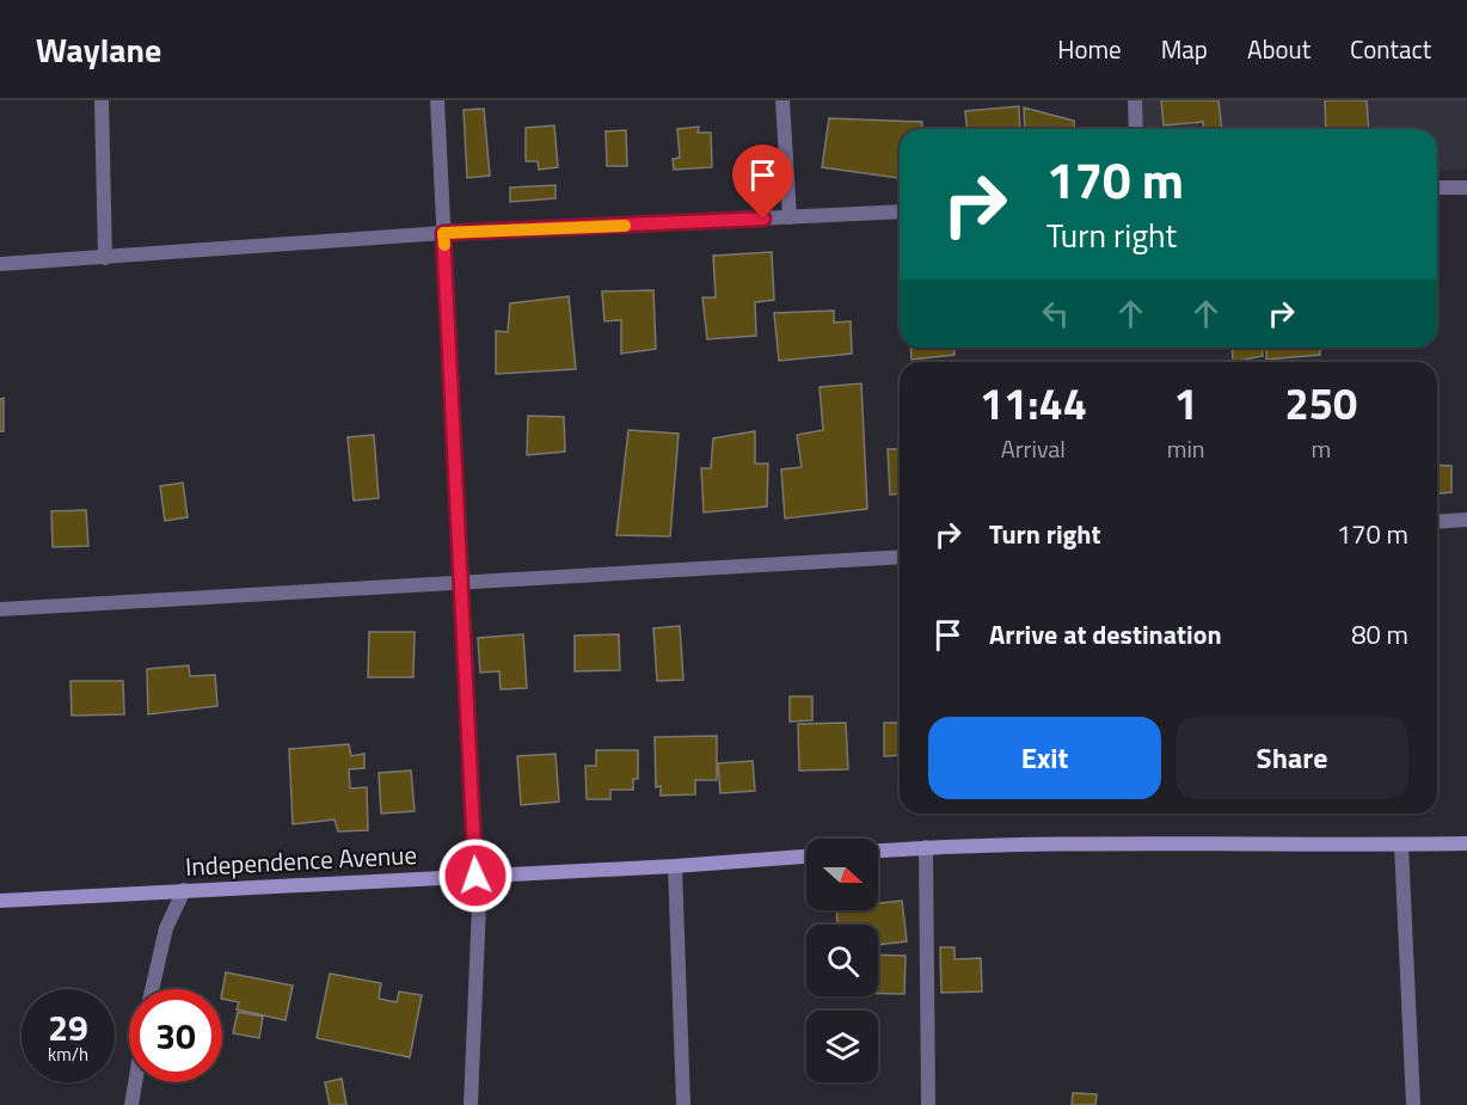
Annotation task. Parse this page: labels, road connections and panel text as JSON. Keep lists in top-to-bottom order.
{
  "streets": {
    "street": ["Independence Avenue"]
  },
  "north": "right",
  "page": {
    "header": "Waylane",
    "nav": [
      "Home",
      "Map",
      "About",
      "Contact"
    ],
    "turn": ["170 m", "Turn right"],
    "eta": [
      "11:44",
      "Arrival",
      "1",
      "min",
      "250",
      "m"
    ],
    "list": [
      {
        "name": "Turn right",
        "value": "170 m"
      },
      {
        "name": "Arrive at destination",
        "value": "80 m"
      }
    ],
    "buttons": ["Exit", "Share"],
    "speed": "29 km/h",
    "limit": "30"
  }
}
